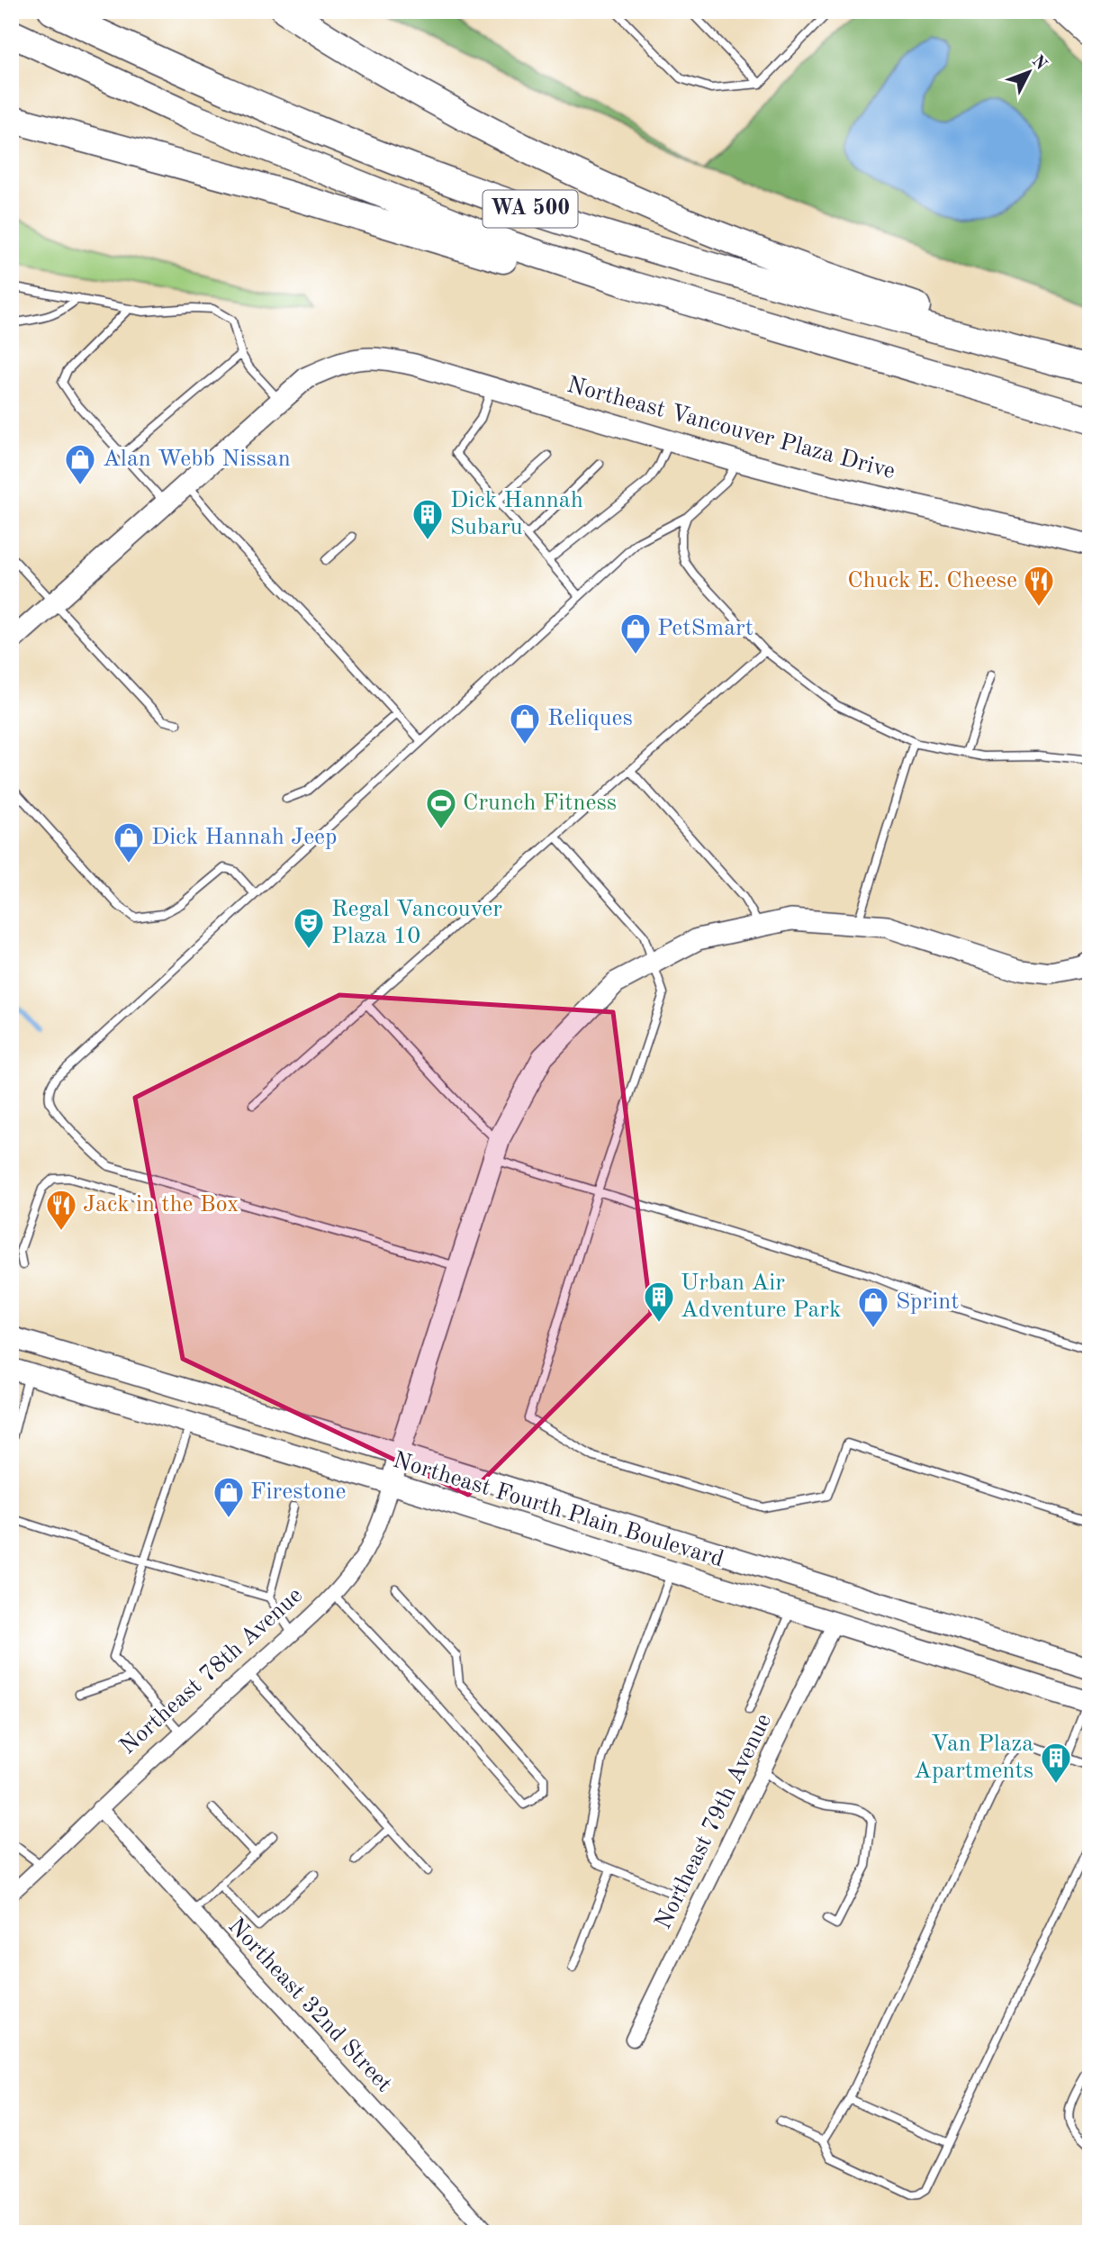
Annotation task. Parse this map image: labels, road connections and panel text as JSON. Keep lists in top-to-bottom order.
{
  "streets": {
    "highway": ["WA 500"],
    "street": [
      "Northeast Vancouver Plaza Drive",
      "Northeast Fourth Plain Boulevard",
      "Northeast 78th Avenue",
      "Northeast 79th Avenue",
      "Northeast 32nd Street"
    ]
  },
  "crossings": [
    ["Northeast Fourth Plain Boulevard", "Northeast 78th Avenue"],
    ["Northeast Fourth Plain Boulevard", "Northeast 79th Avenue"],
    ["Northeast 78th Avenue", "Northeast 32nd Street"]
  ],
  "places": {
    "shop": [
      "Alan Webb Nissan",
      "PetSmart",
      "Reliques",
      "Dick Hannah Jeep",
      "Sprint",
      "Firestone"
    ],
    "building": ["Dick Hannah Subaru", "Urban Air Adventure Park", "Van Plaza Apartments"],
    "restaurant": ["Chuck E. Cheese", "Jack in the Box"],
    "sports": ["Crunch Fitness"],
    "theatre": ["Regal Vancouver Plaza 10"]
  },
  "north": "top right"
}
